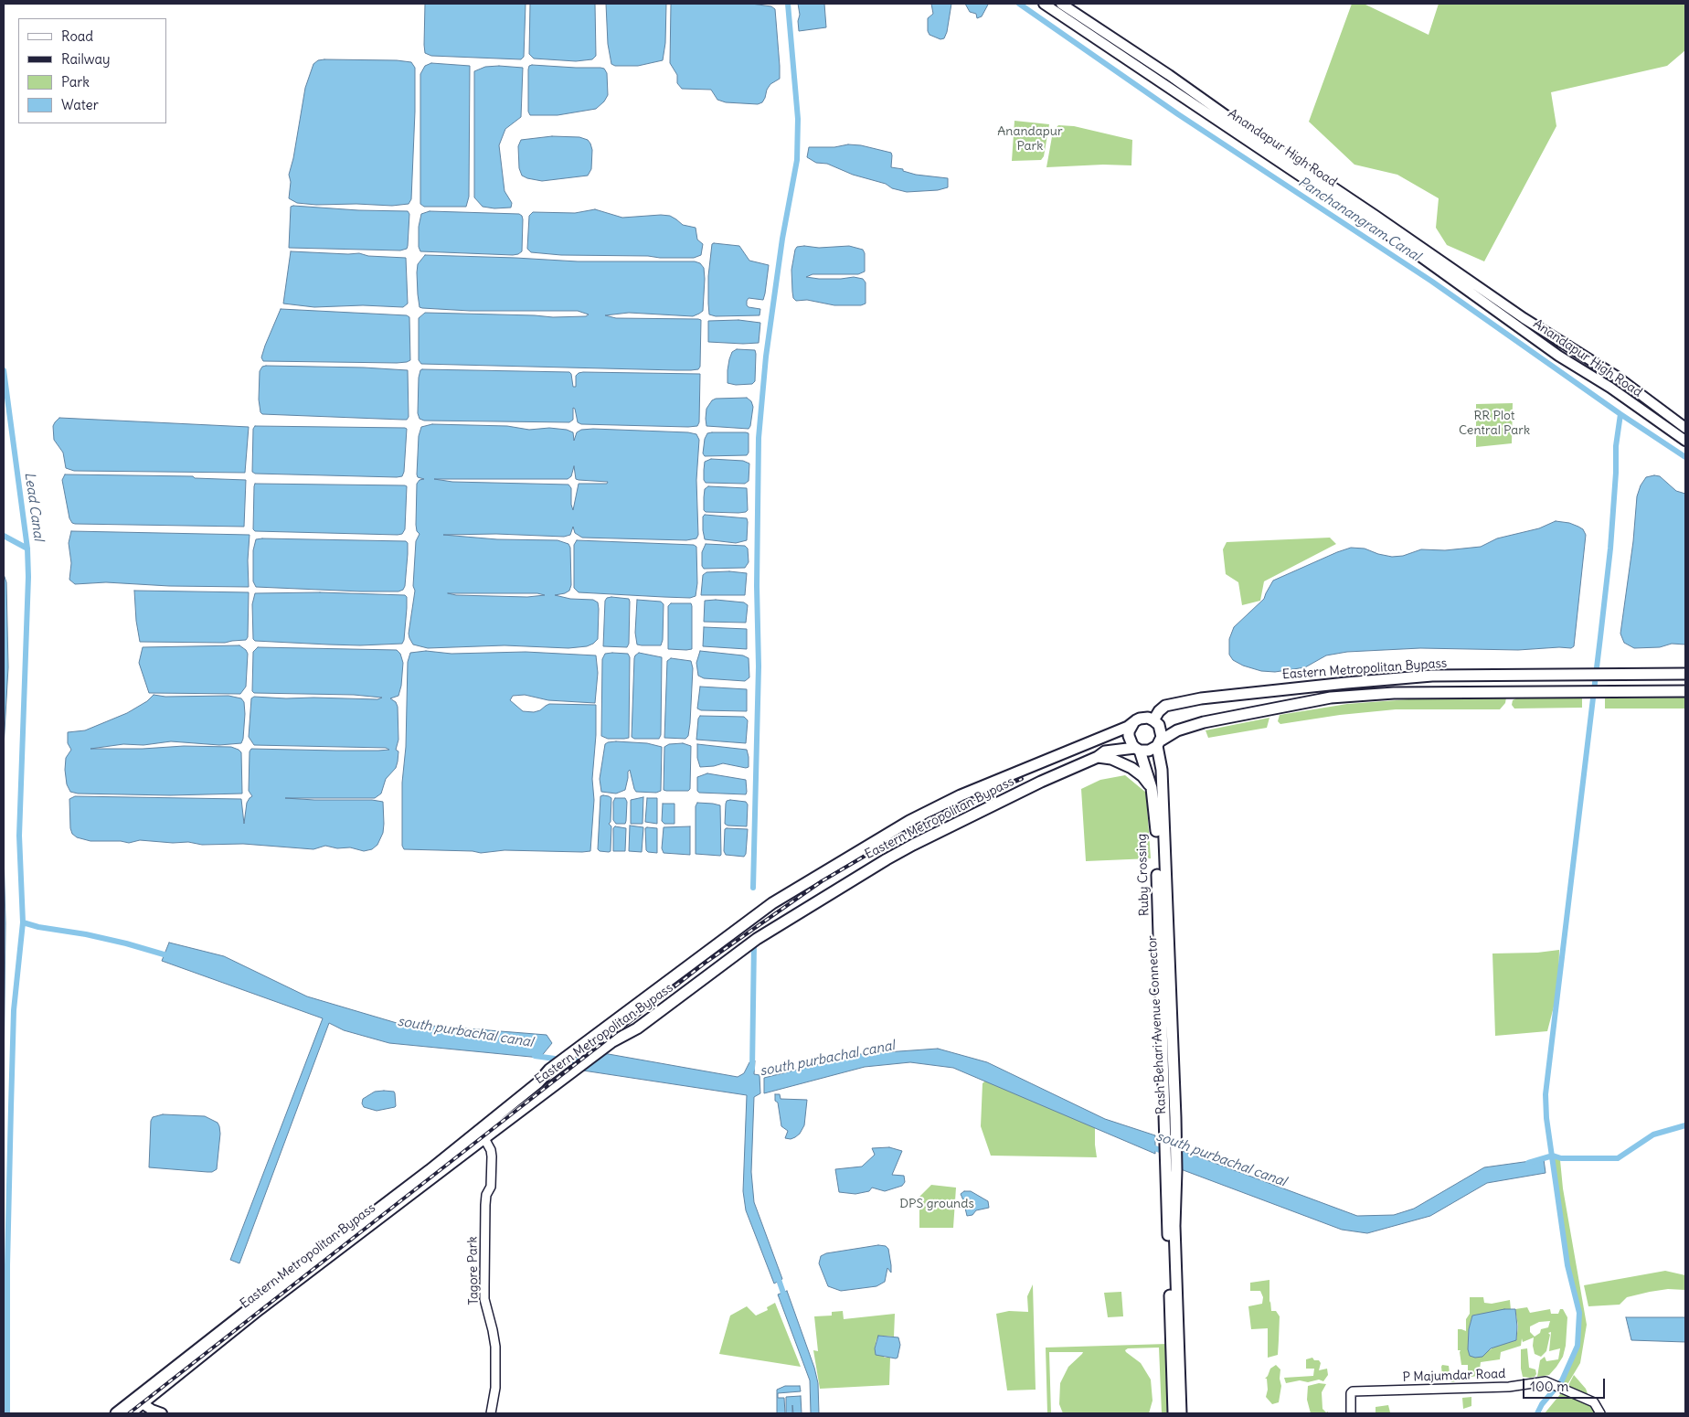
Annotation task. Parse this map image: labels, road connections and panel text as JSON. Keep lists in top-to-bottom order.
{
  "streets": {
    "main road": [
      "Anandapur High Road",
      "Eastern Metropolitan Bypass",
      "Ruby Crossing",
      "Rash Behari Avenue Connector"
    ],
    "street": ["Tagore Park", "P Majumdar Road"]
  },
  "crossings": [
    ["Eastern Metropolitan Bypass", "Ruby Crossing"],
    ["Eastern Metropolitan Bypass", "Rash Behari Avenue Connector"],
    ["Eastern Metropolitan Bypass", "Tagore Park"],
    ["Ruby Crossing", "Rash Behari Avenue Connector"]
  ],
  "water": ["Panchanangram Canal", "Lead Canal", "south purbachal canal"],
  "parks": ["Anandapur Park", "RR Plot Central Park", "DPS grounds"],
  "legend": [
    "Road",
    "Railway",
    "Park",
    "Water"
  ],
  "scale_bar": "100 m"
}
